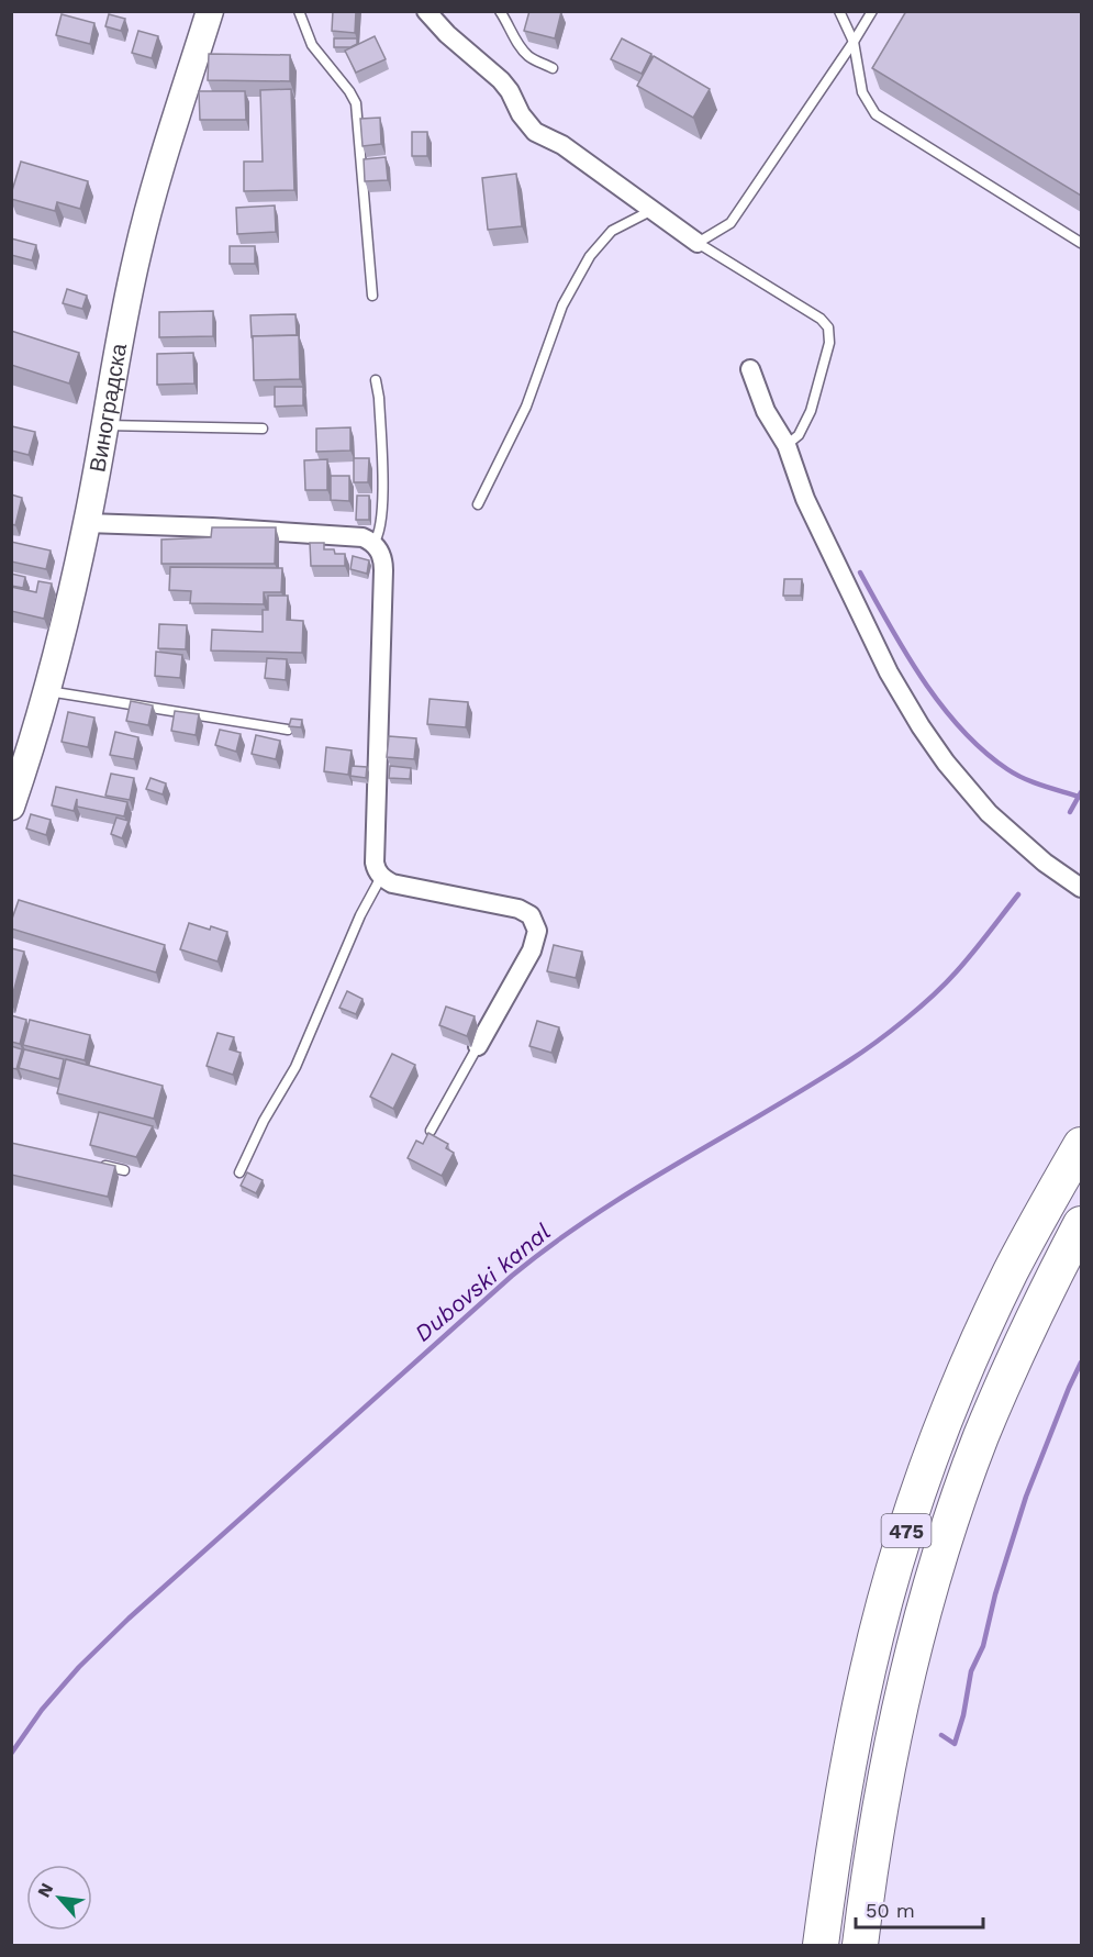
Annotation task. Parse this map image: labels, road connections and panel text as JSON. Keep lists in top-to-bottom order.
{
  "streets": {
    "highway": ["475"],
    "street": ["Виноградска"]
  },
  "water": ["Dubovski kanal"],
  "scale_bar": "50 m",
  "north": "top left"
}
